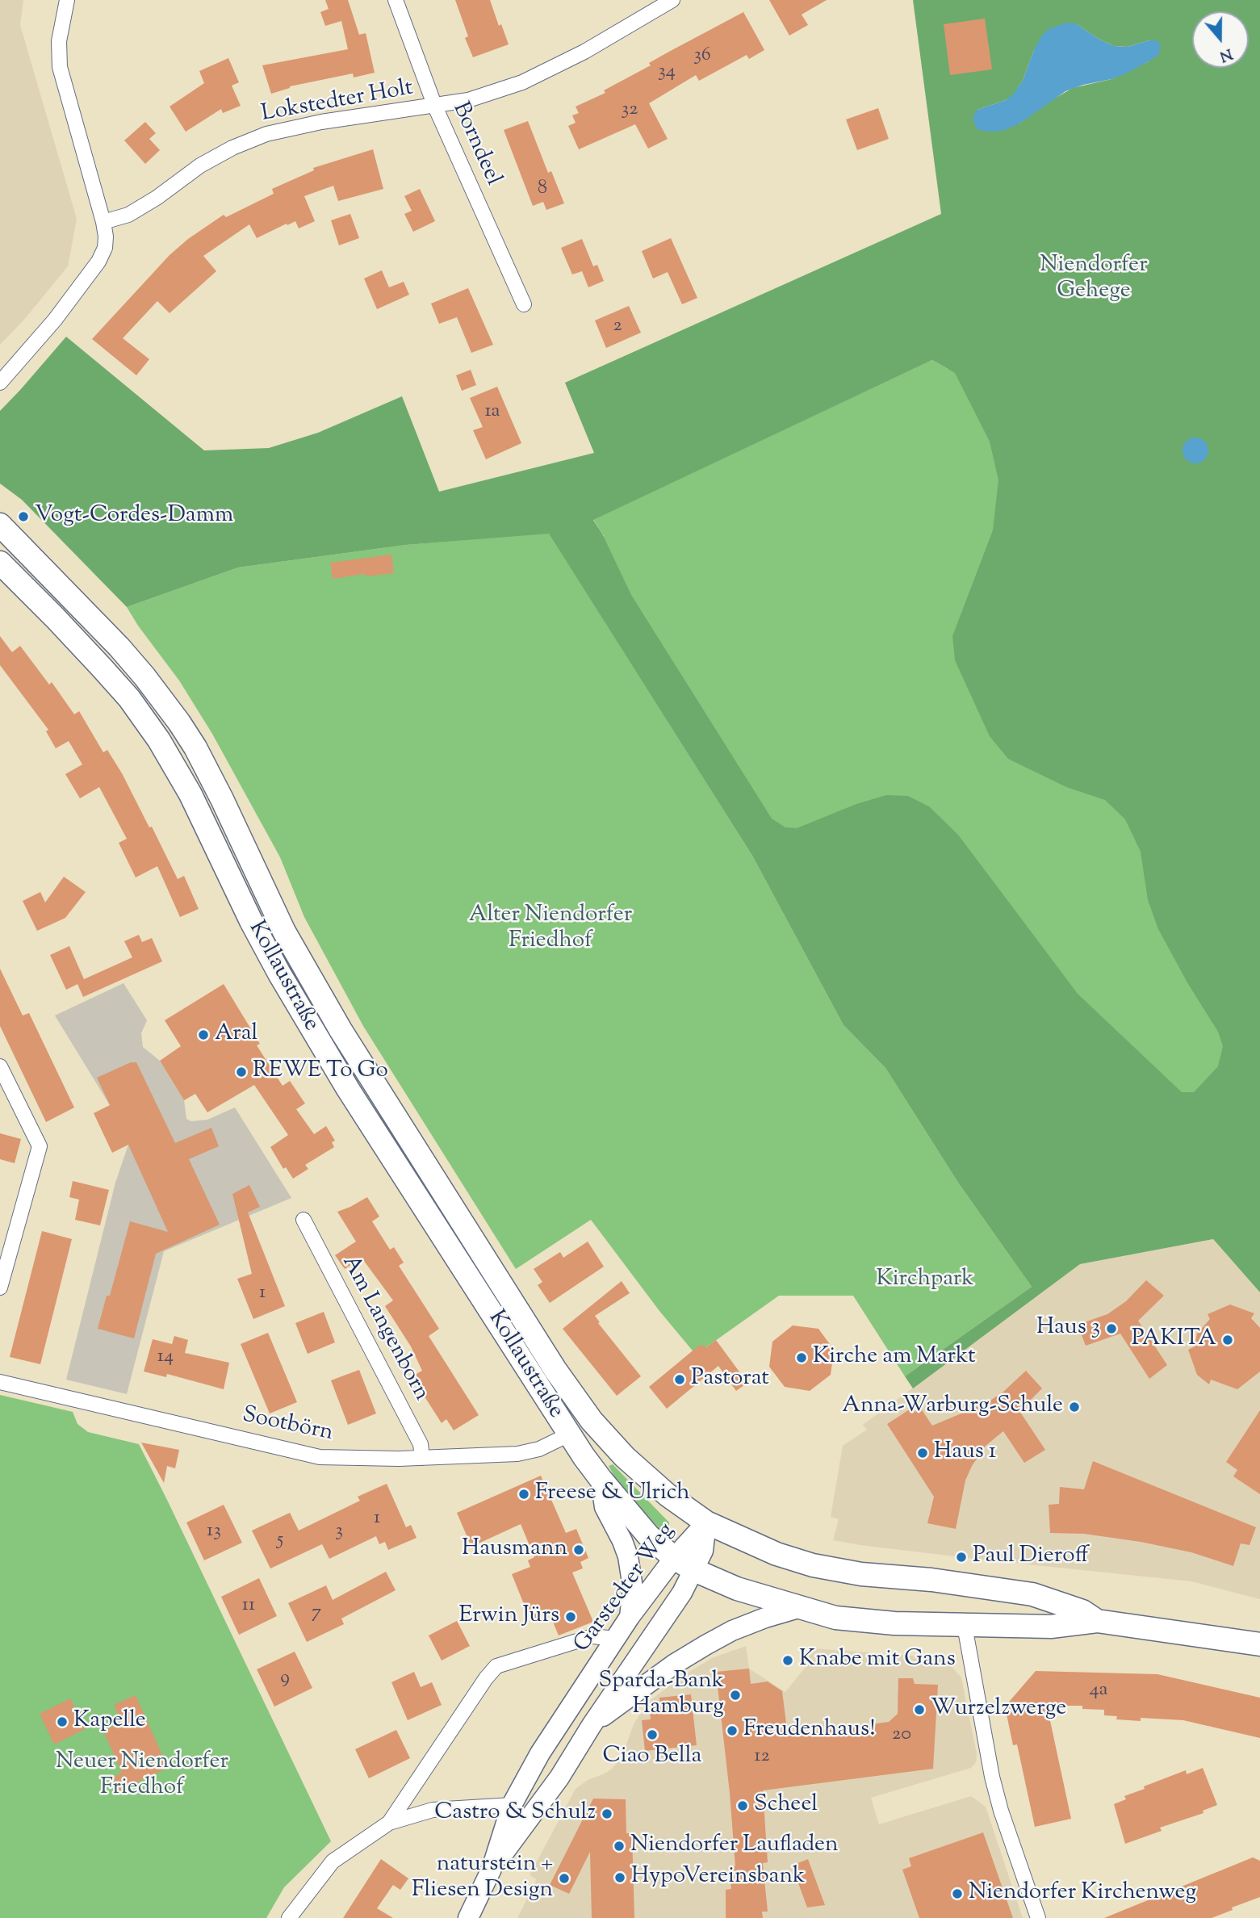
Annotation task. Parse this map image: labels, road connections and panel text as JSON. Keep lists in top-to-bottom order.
{
  "streets": {
    "main road": ["Kollaustraße", "Garstedter Weg"],
    "street": [
      "Lokstedter Holt",
      "Borndeel",
      "Am Langenborn",
      "Sootbörn"
    ]
  },
  "crossings": [
    ["Lokstedter Holt", "Borndeel"],
    ["Kollaustraße", "Sootbörn"],
    ["Kollaustraße", "Garstedter Weg"],
    ["Am Langenborn", "Sootbörn"]
  ],
  "parks": [
    "Niendorfer Gehege",
    "Alter Niendorfer Friedhof",
    "Kirchpark",
    "Neuer Niendorfer Friedhof"
  ],
  "places": [
    "Vogt-Cordes-Damm",
    "Aral",
    "REWE To Go",
    "Haus 3",
    "PAKITA",
    "Kirche am Markt",
    "Pastorat",
    "Anna-Warburg-Schule",
    "Haus 1",
    "Freese & Ulrich",
    "Hausmann",
    "Paul Dieroff",
    "Erwin Jürs",
    "Knabe mit Gans",
    "Sparda-Bank Hamburg",
    "Wurzelzwerge",
    "Kapelle",
    "Freudenhaus!",
    "Ciao Bella",
    "Scheel",
    "Castro & Schulz",
    "Niendorfer Laufladen",
    "HypoVereinsbank",
    "naturstein + Fliesen Design",
    "Niendorfer Kirchenweg"
  ],
  "house_numbers": [
    "36",
    "34",
    "32",
    "8",
    "2",
    "1a",
    "1",
    "14",
    "1",
    "13",
    "3",
    "5",
    "11",
    "7",
    "9",
    "4a",
    "20",
    "12"
  ],
  "north": "bottom"
}
